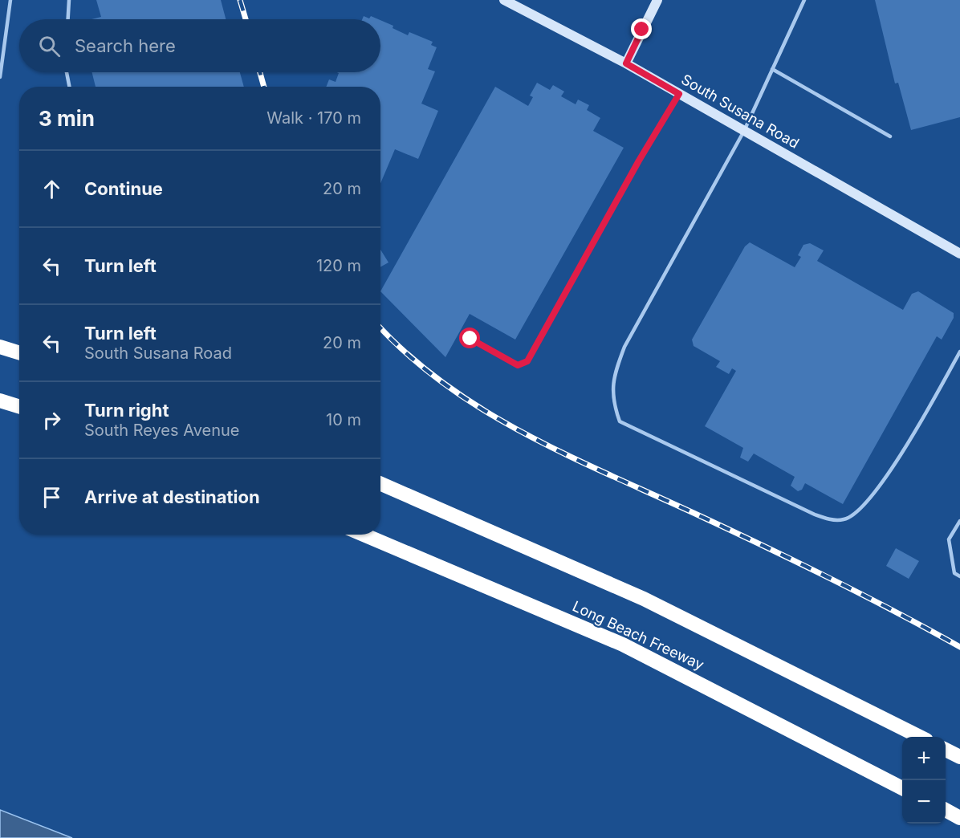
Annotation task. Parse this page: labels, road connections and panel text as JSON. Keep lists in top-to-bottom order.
{
  "streets": {
    "highway": ["Long Beach Freeway"],
    "street": ["South Susana Road"]
  },
  "page": {
    "search": "Search here",
    "heading": ["3 min", "Walk · 170 m"],
    "list": [
      ["Continue", "20 m"],
      ["Turn left", "120 m"],
      ["Turn left", "South Susana Road", "20 m"],
      ["Turn right", "South Reyes Avenue", "10 m"],
      "Arrive at destination"
    ],
    "map_buttons": ["+", "−"]
  }
}
